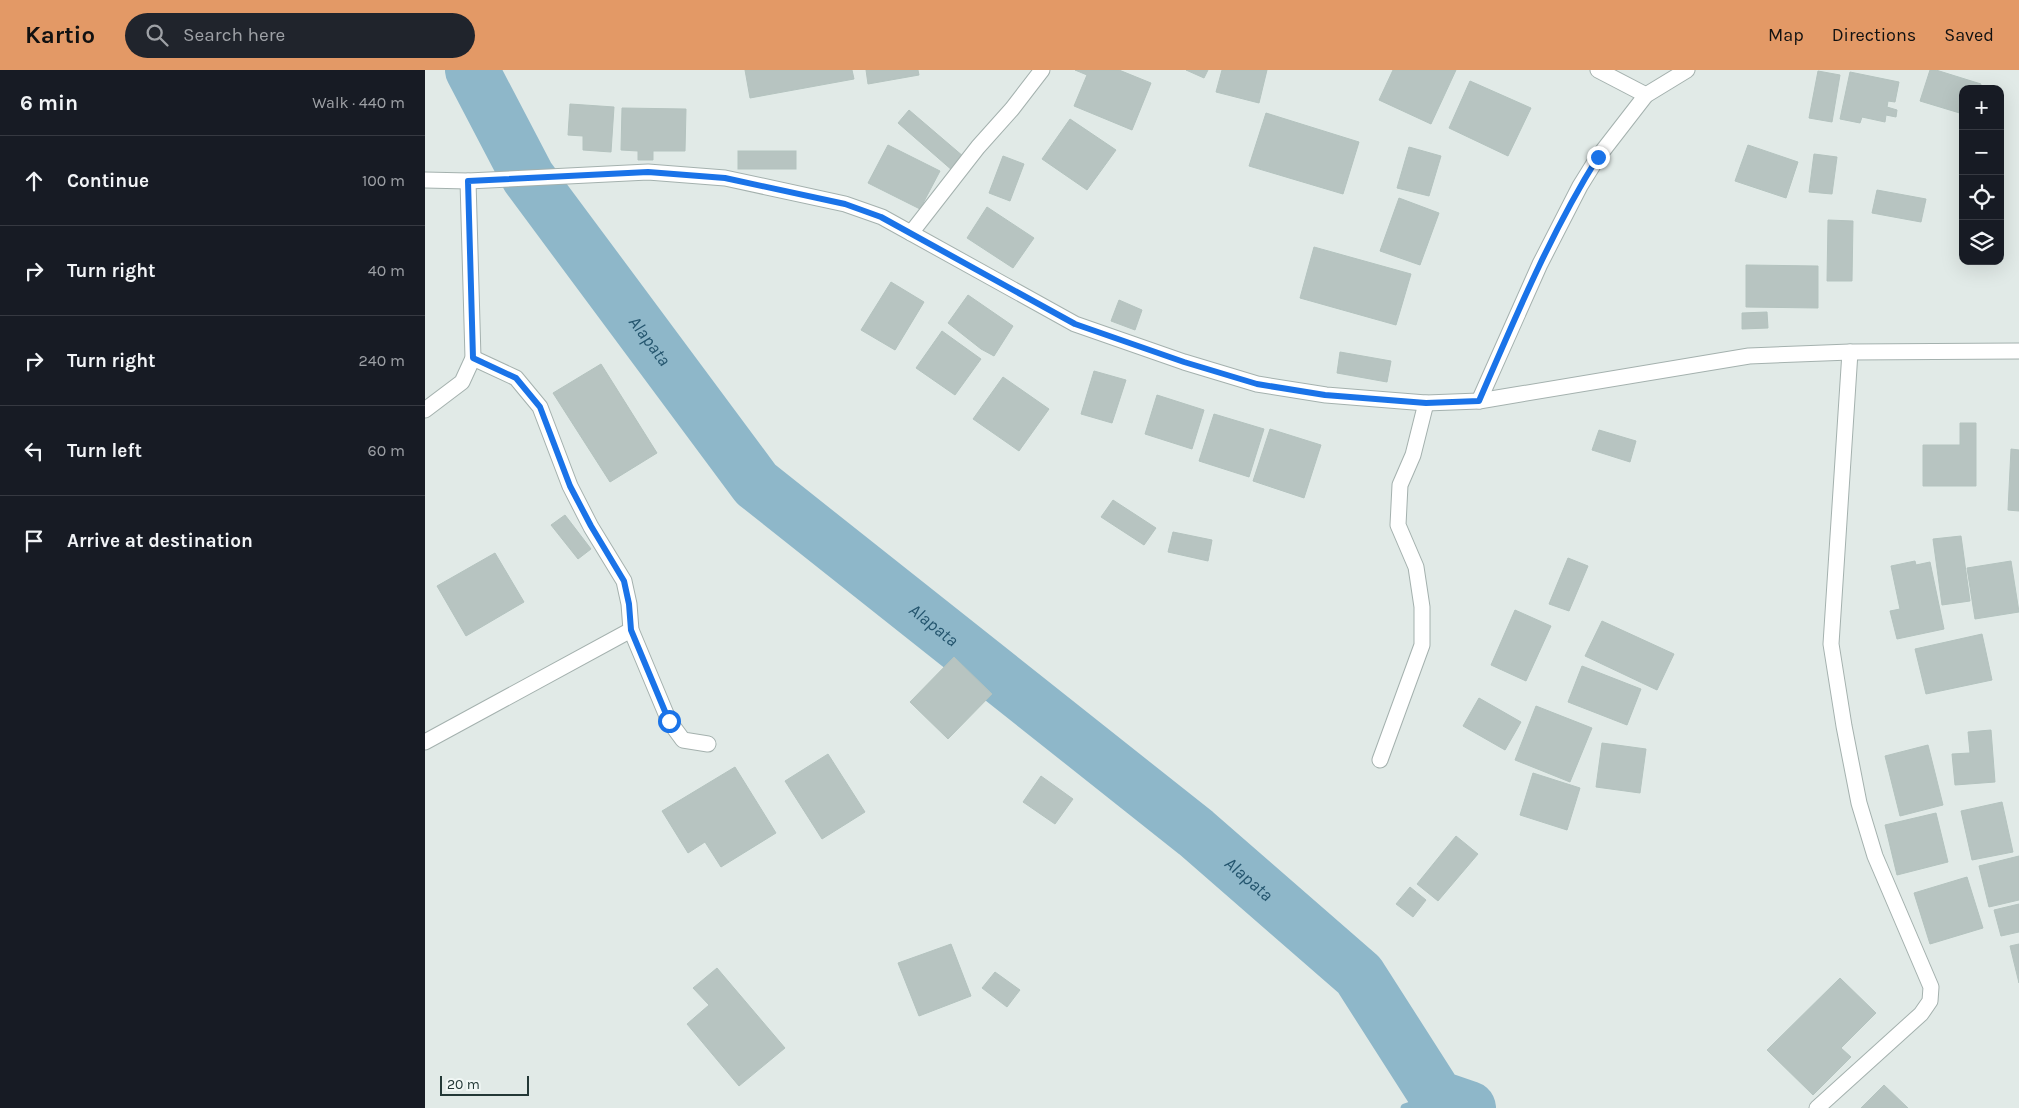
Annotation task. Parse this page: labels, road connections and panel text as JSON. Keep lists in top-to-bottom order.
{
  "water": ["Alapata"],
  "scale_bar": "20 m",
  "page": {
    "header": "Kartio",
    "search": "Search here",
    "nav": ["Map", "Directions", "Saved"],
    "heading": ["6 min", "Walk · 440 m"],
    "map_buttons": ["+", "−"],
    "list": [
      ["Continue", "100 m"],
      ["Turn right", "40 m"],
      ["Turn right", "240 m"],
      ["Turn left", "60 m"],
      "Arrive at destination"
    ],
    "scale": "20 m"
  }
}
